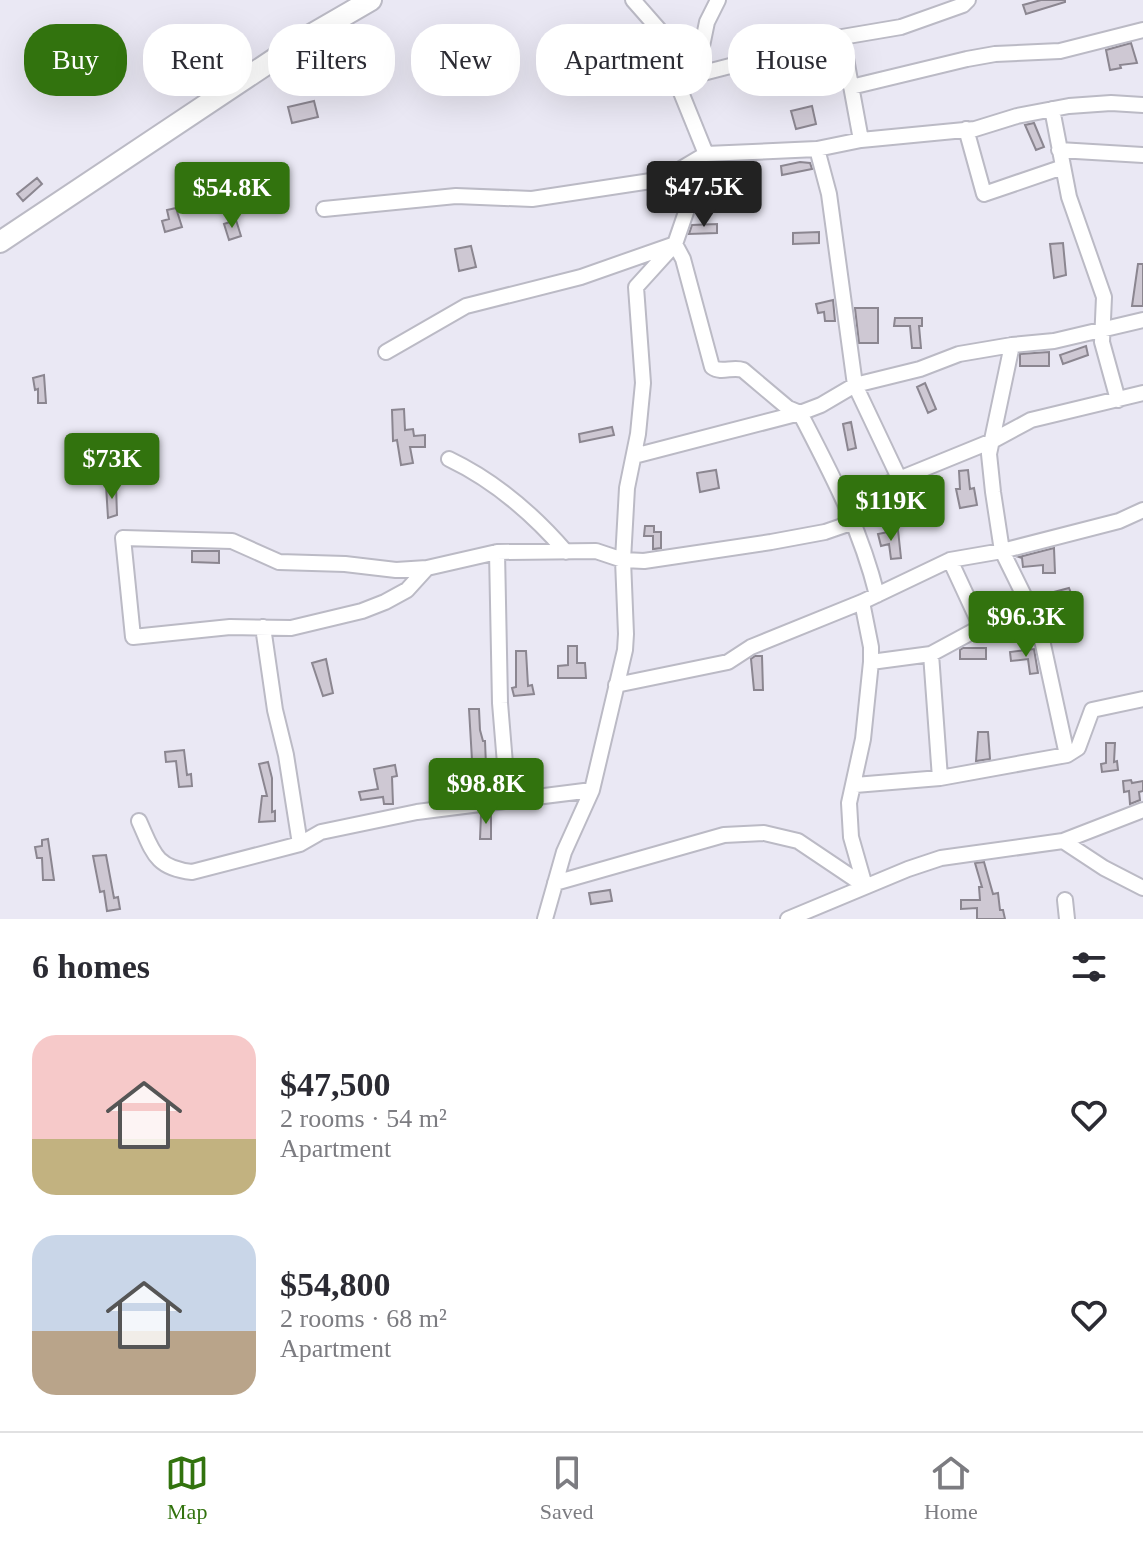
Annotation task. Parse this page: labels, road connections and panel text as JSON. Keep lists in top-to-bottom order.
{
  "page": {
    "chip": [
      "Buy",
      "Rent",
      "Filters",
      "New",
      "Apartment",
      "House"
    ],
    "price": [
      "$47.5K",
      "$54.8K",
      "$73K",
      "$119K",
      "$96.3K",
      "$98.8K"
    ],
    "heading": "6 homes",
    "list": [
      {
        "name": "$47,500",
        "note": "2 rooms · 54 m² · Apartment"
      },
      {
        "name": "$54,800",
        "note": "2 rooms · 68 m² · Apartment"
      }
    ],
    "tabs": ["Map", "Saved", "Home"]
  }
}
